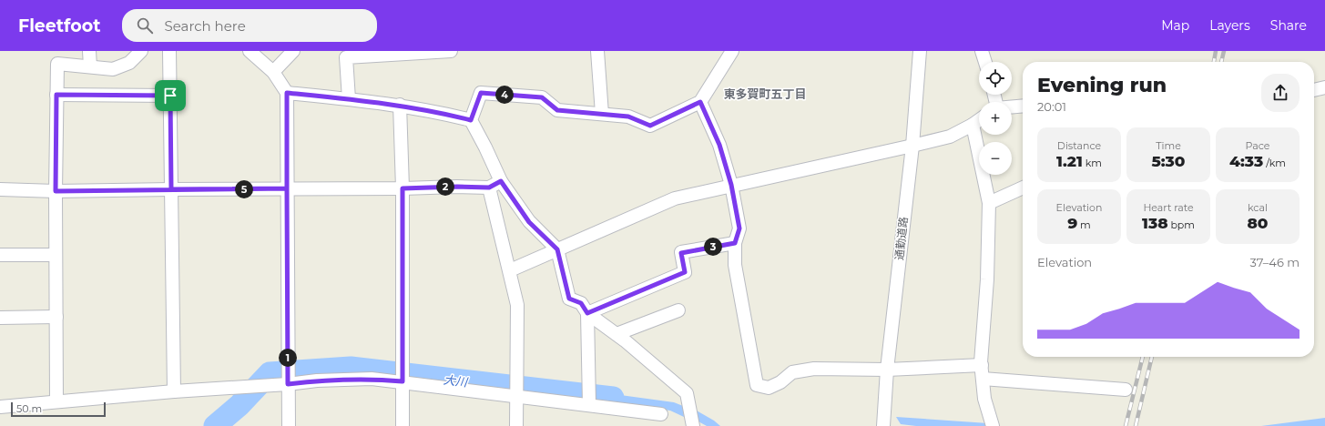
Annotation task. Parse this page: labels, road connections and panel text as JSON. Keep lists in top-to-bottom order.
{
  "streets": {
    "street": ["通勤道路"]
  },
  "districts": ["東多賀町五丁目"],
  "water": ["大川"],
  "scale_bar": "50 m",
  "page": {
    "header": "Fleetfoot",
    "search": "Search here",
    "nav": ["Map", "Layers", "Share"],
    "map_buttons": ["+", "−"],
    "heading": ["Evening run", "20:01"],
    "pins": [
      "4",
      "2",
      "5",
      "3",
      "1"
    ],
    "stats": [
      ["Distance", "1.21 km"],
      ["Time", "5:30"],
      ["Pace", "4:33 /km"],
      ["Elevation", "9 m"],
      ["Heart rate", "138 bpm"],
      ["kcal", "80"]
    ],
    "chart": ["Elevation", "37–46 m"],
    "scale": "50 m"
  }
}
